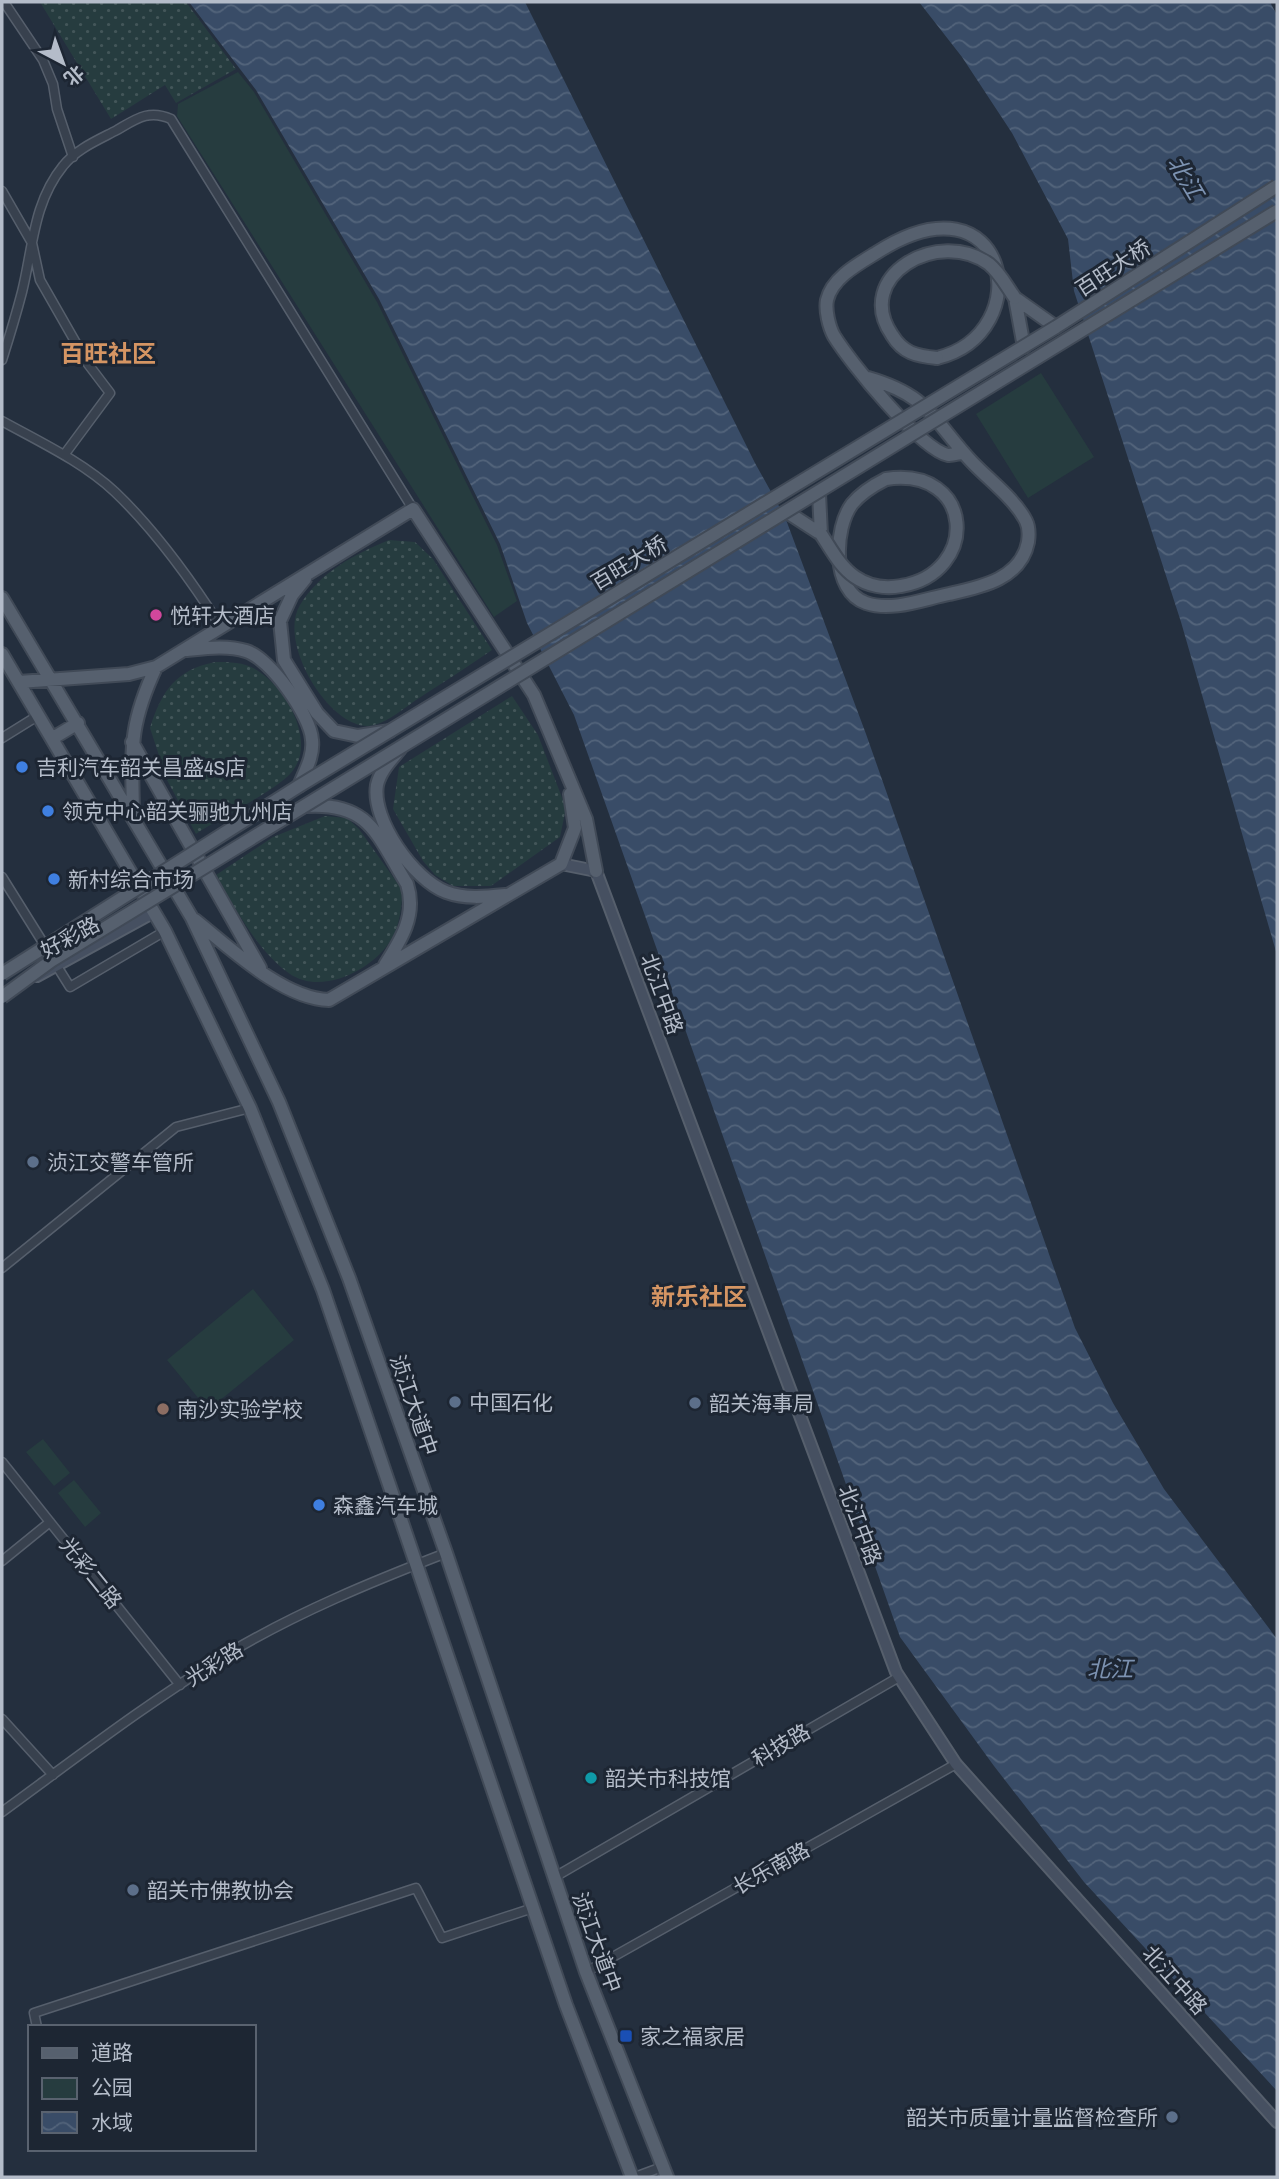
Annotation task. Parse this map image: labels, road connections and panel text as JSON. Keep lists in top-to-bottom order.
{
  "streets": {
    "main road": ["百旺大桥", "浈江大道中"],
    "street": [
      "好彩路",
      "北江中路",
      "光彩二路",
      "光彩路",
      "科技路",
      "长乐南路"
    ]
  },
  "crossings": [
    ["百旺大桥", "好彩路"],
    ["北江中路", "科技路"],
    ["北江中路", "长乐南路"],
    ["浈江大道中", "光彩路"],
    ["浈江大道中", "科技路"],
    ["浈江大道中", "长乐南路"],
    ["光彩二路", "光彩路"]
  ],
  "districts": ["百旺社区", "新乐社区"],
  "water": ["北江"],
  "places": {
    "other": [
      "悦轩大酒店",
      "吉利汽车韶关昌盛4S店",
      "领克中心韶关骊驰九州店",
      "新村综合市场",
      "浈江交警车管所",
      "中国石化",
      "韶关海事局",
      "南沙实验学校",
      "森鑫汽车城",
      "韶关市科技馆",
      "韶关市佛教协会",
      "韶关市质量计量监督检查所"
    ],
    "transit": ["家之福家居"]
  },
  "legend": ["道路", "公园", "水域"],
  "north": "bottom right"
}
